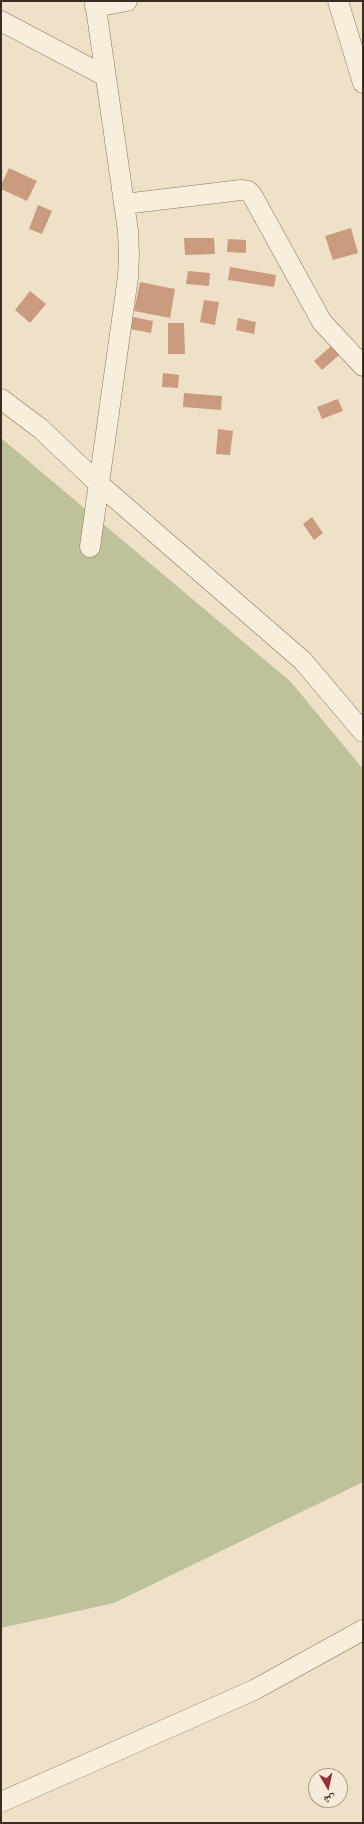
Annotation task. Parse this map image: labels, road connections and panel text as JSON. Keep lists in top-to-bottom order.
{
  "north": "bottom"
}
